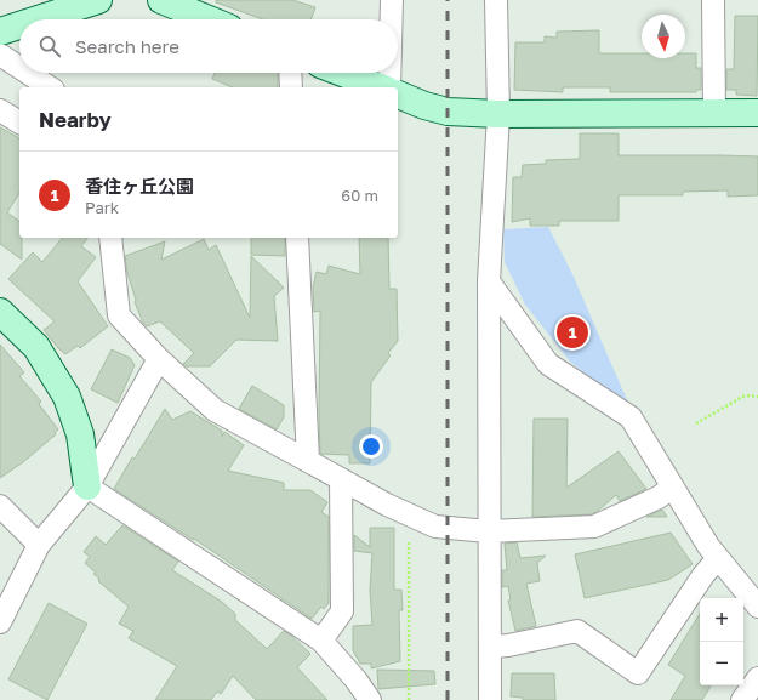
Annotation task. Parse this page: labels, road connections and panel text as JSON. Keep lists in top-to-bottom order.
{
  "north": "bottom",
  "page": {
    "search": "Search here",
    "heading": "Nearby",
    "list": [
      {
        "mark": "1",
        "name": "香住ヶ丘公園",
        "note": "Park",
        "value": "60 m"
      }
    ],
    "pins": "1",
    "map_buttons": ["+", "−"]
  }
}
